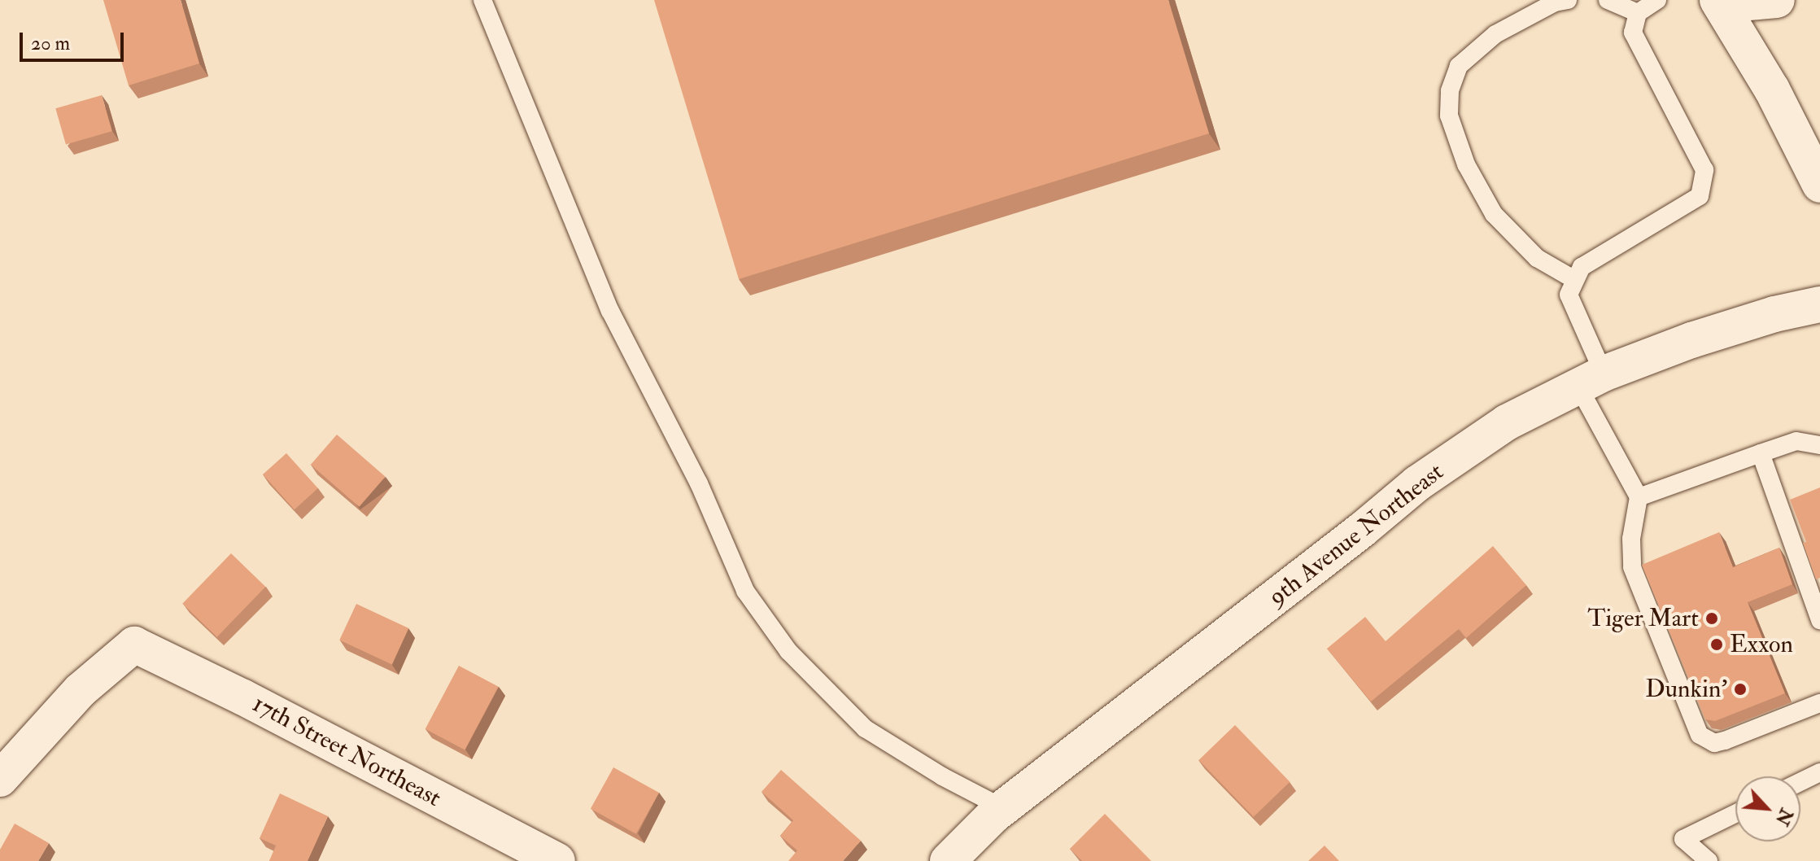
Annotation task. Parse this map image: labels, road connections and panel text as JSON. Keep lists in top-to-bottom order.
{
  "streets": {
    "street": ["9th Avenue Northeast", "17th Street Northeast"]
  },
  "places": ["Tiger Mart", "Exxon", "Dunkin'"],
  "scale_bar": "20 m",
  "north": "bottom right"
}
